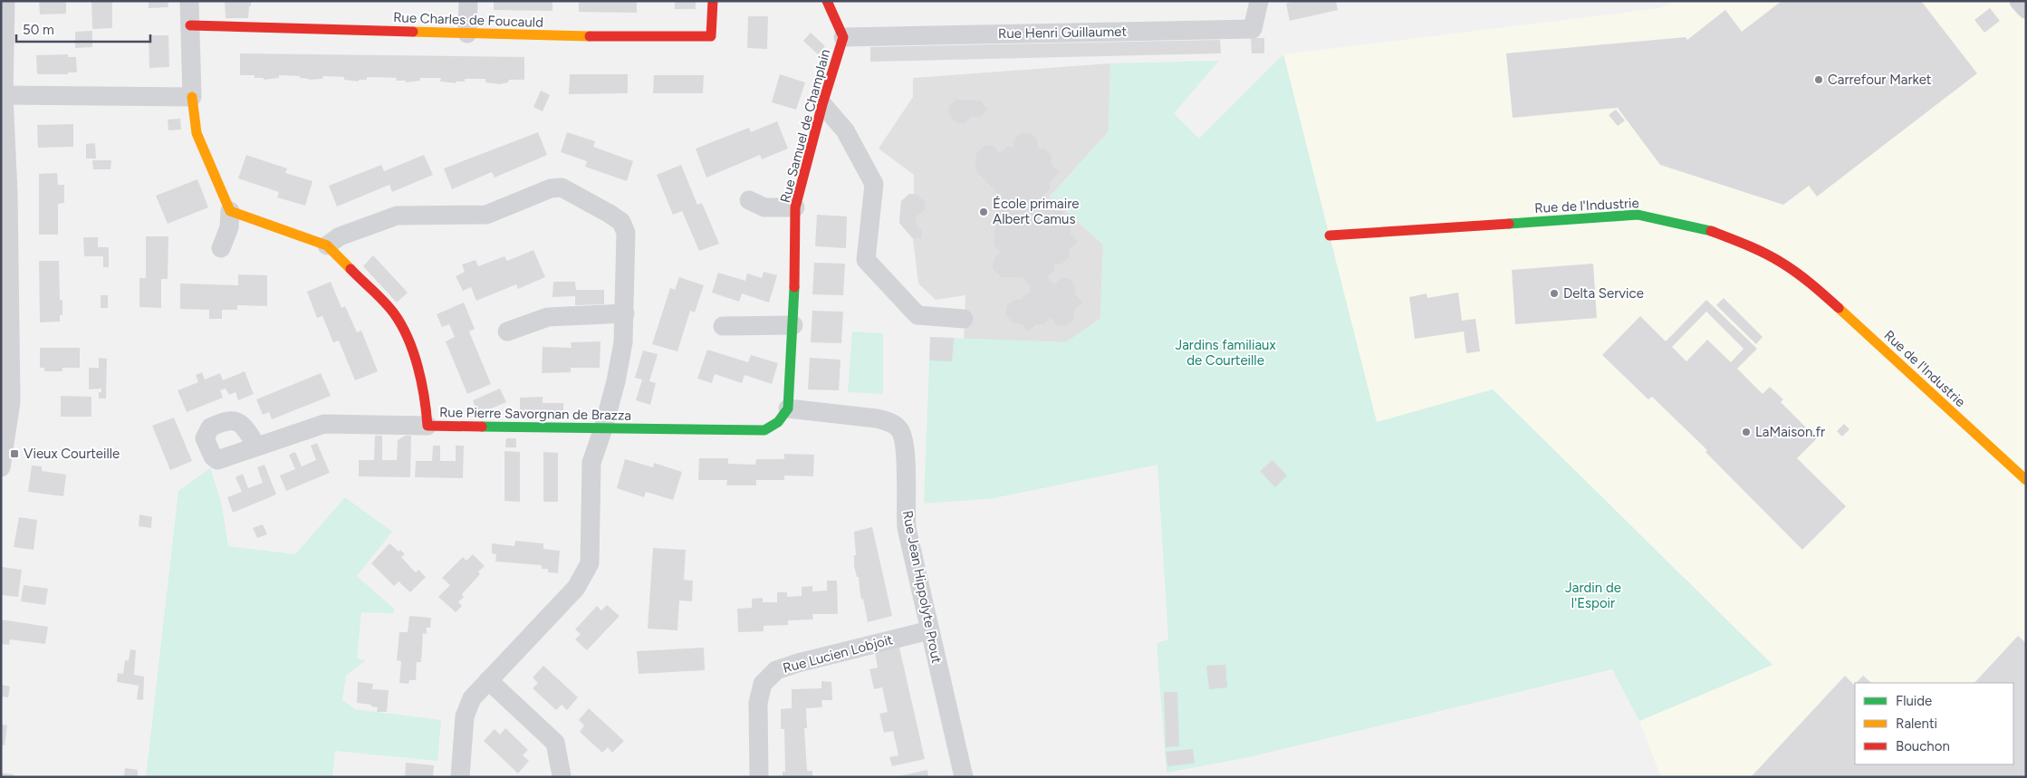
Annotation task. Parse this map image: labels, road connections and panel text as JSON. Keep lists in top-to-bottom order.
{
  "streets": {
    "street": [
      "Rue Charles de Foucauld",
      "Rue Henri Guillaumet",
      "Rue Samuel de Champlain",
      "Rue de l'Industrie",
      "Rue Pierre Savorgnan de Brazza",
      "Rue Jean Hippolyte Prout",
      "Rue Lucien Lobjoit"
    ]
  },
  "crossings": [
    ["Rue Henri Guillaumet", "Rue Samuel de Champlain"],
    ["Rue Samuel de Champlain", "Rue Pierre Savorgnan de Brazza"],
    ["Rue Samuel de Champlain", "Rue Jean Hippolyte Prout"],
    ["Rue Pierre Savorgnan de Brazza", "Rue Jean Hippolyte Prout"],
    ["Rue Jean Hippolyte Prout", "Rue Lucien Lobjoit"]
  ],
  "parks": ["Jardins familiaux de Courteille", "Jardin de l'Espoir"],
  "places": {
    "other": [
      "Carrefour Market",
      "École primaire Albert Camus",
      "Delta Service",
      "LaMaison.fr"
    ],
    "transit": ["Vieux Courteille"]
  },
  "legend": ["Fluide", "Ralenti", "Bouchon"],
  "scale_bar": "50 m"
}
